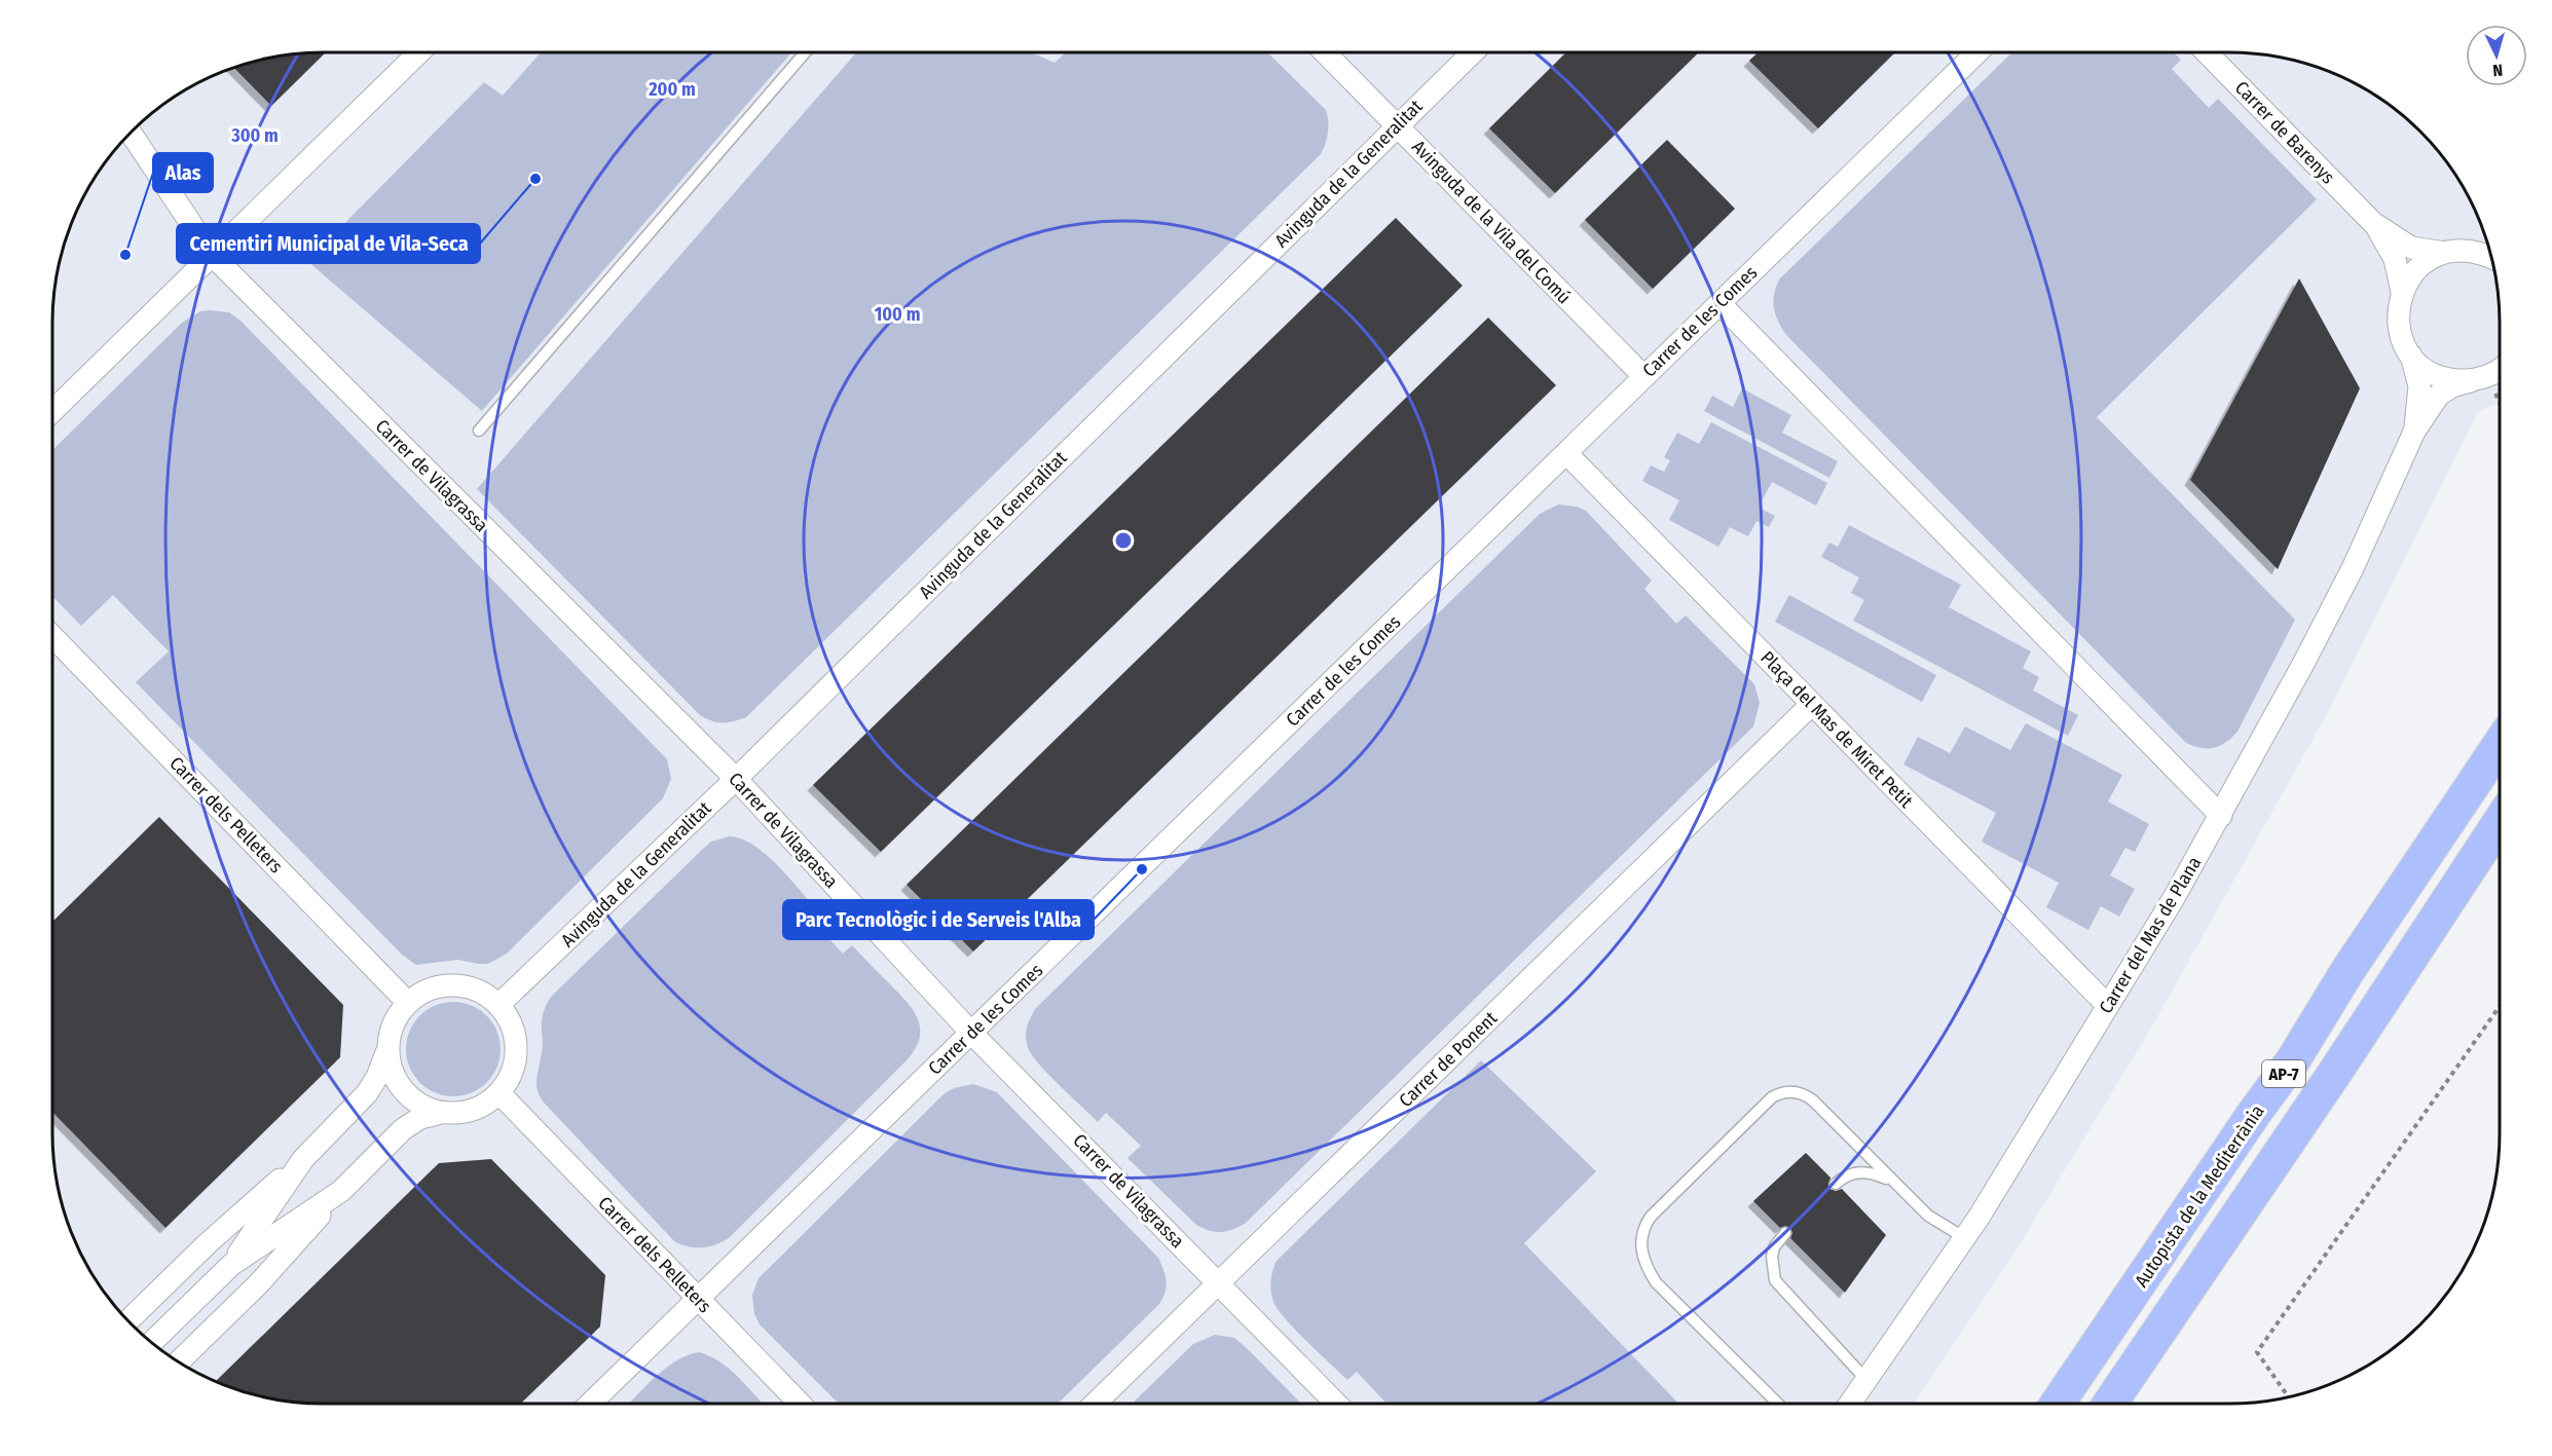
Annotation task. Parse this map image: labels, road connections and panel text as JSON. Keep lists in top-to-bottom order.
{
  "streets": {
    "highway": ["AP-7", "Autopista de la Mediterrània"],
    "street": [
      "Carrer de Barenys",
      "Avinguda de la Generalitat",
      "Avinguda de la Vila del Comú",
      "Carrer de les Comes",
      "Carrer de Vilagrassa",
      "Plaça del Mas de Miret Petit",
      "Carrer dels Pelleters",
      "Carrer del Mas de Plana",
      "Carrer de Ponent"
    ]
  },
  "crossings": [
    ["Carrer de Barenys", "Carrer del Mas de Plana"],
    ["Avinguda de la Generalitat", "Avinguda de la Vila del Comú"],
    ["Avinguda de la Generalitat", "Carrer de Vilagrassa"],
    ["Avinguda de la Generalitat", "Carrer dels Pelleters"],
    ["Avinguda de la Vila del Comú", "Carrer de les Comes"],
    ["Carrer de les Comes", "Carrer de Vilagrassa"],
    ["Carrer de les Comes", "Plaça del Mas de Miret Petit"],
    ["Carrer de les Comes", "Carrer dels Pelleters"],
    ["Carrer de Vilagrassa", "Carrer de Ponent"],
    ["Plaça del Mas de Miret Petit", "Carrer del Mas de Plana"],
    ["Plaça del Mas de Miret Petit", "Carrer de Ponent"]
  ],
  "places": ["Cementiri Municipal de Vila-Seca", "Alas", "Parc Tecnològic i de Serveis l'Alba"],
  "north": "bottom",
  "rings": ["200 m", "300 m", "100 m"]
}
